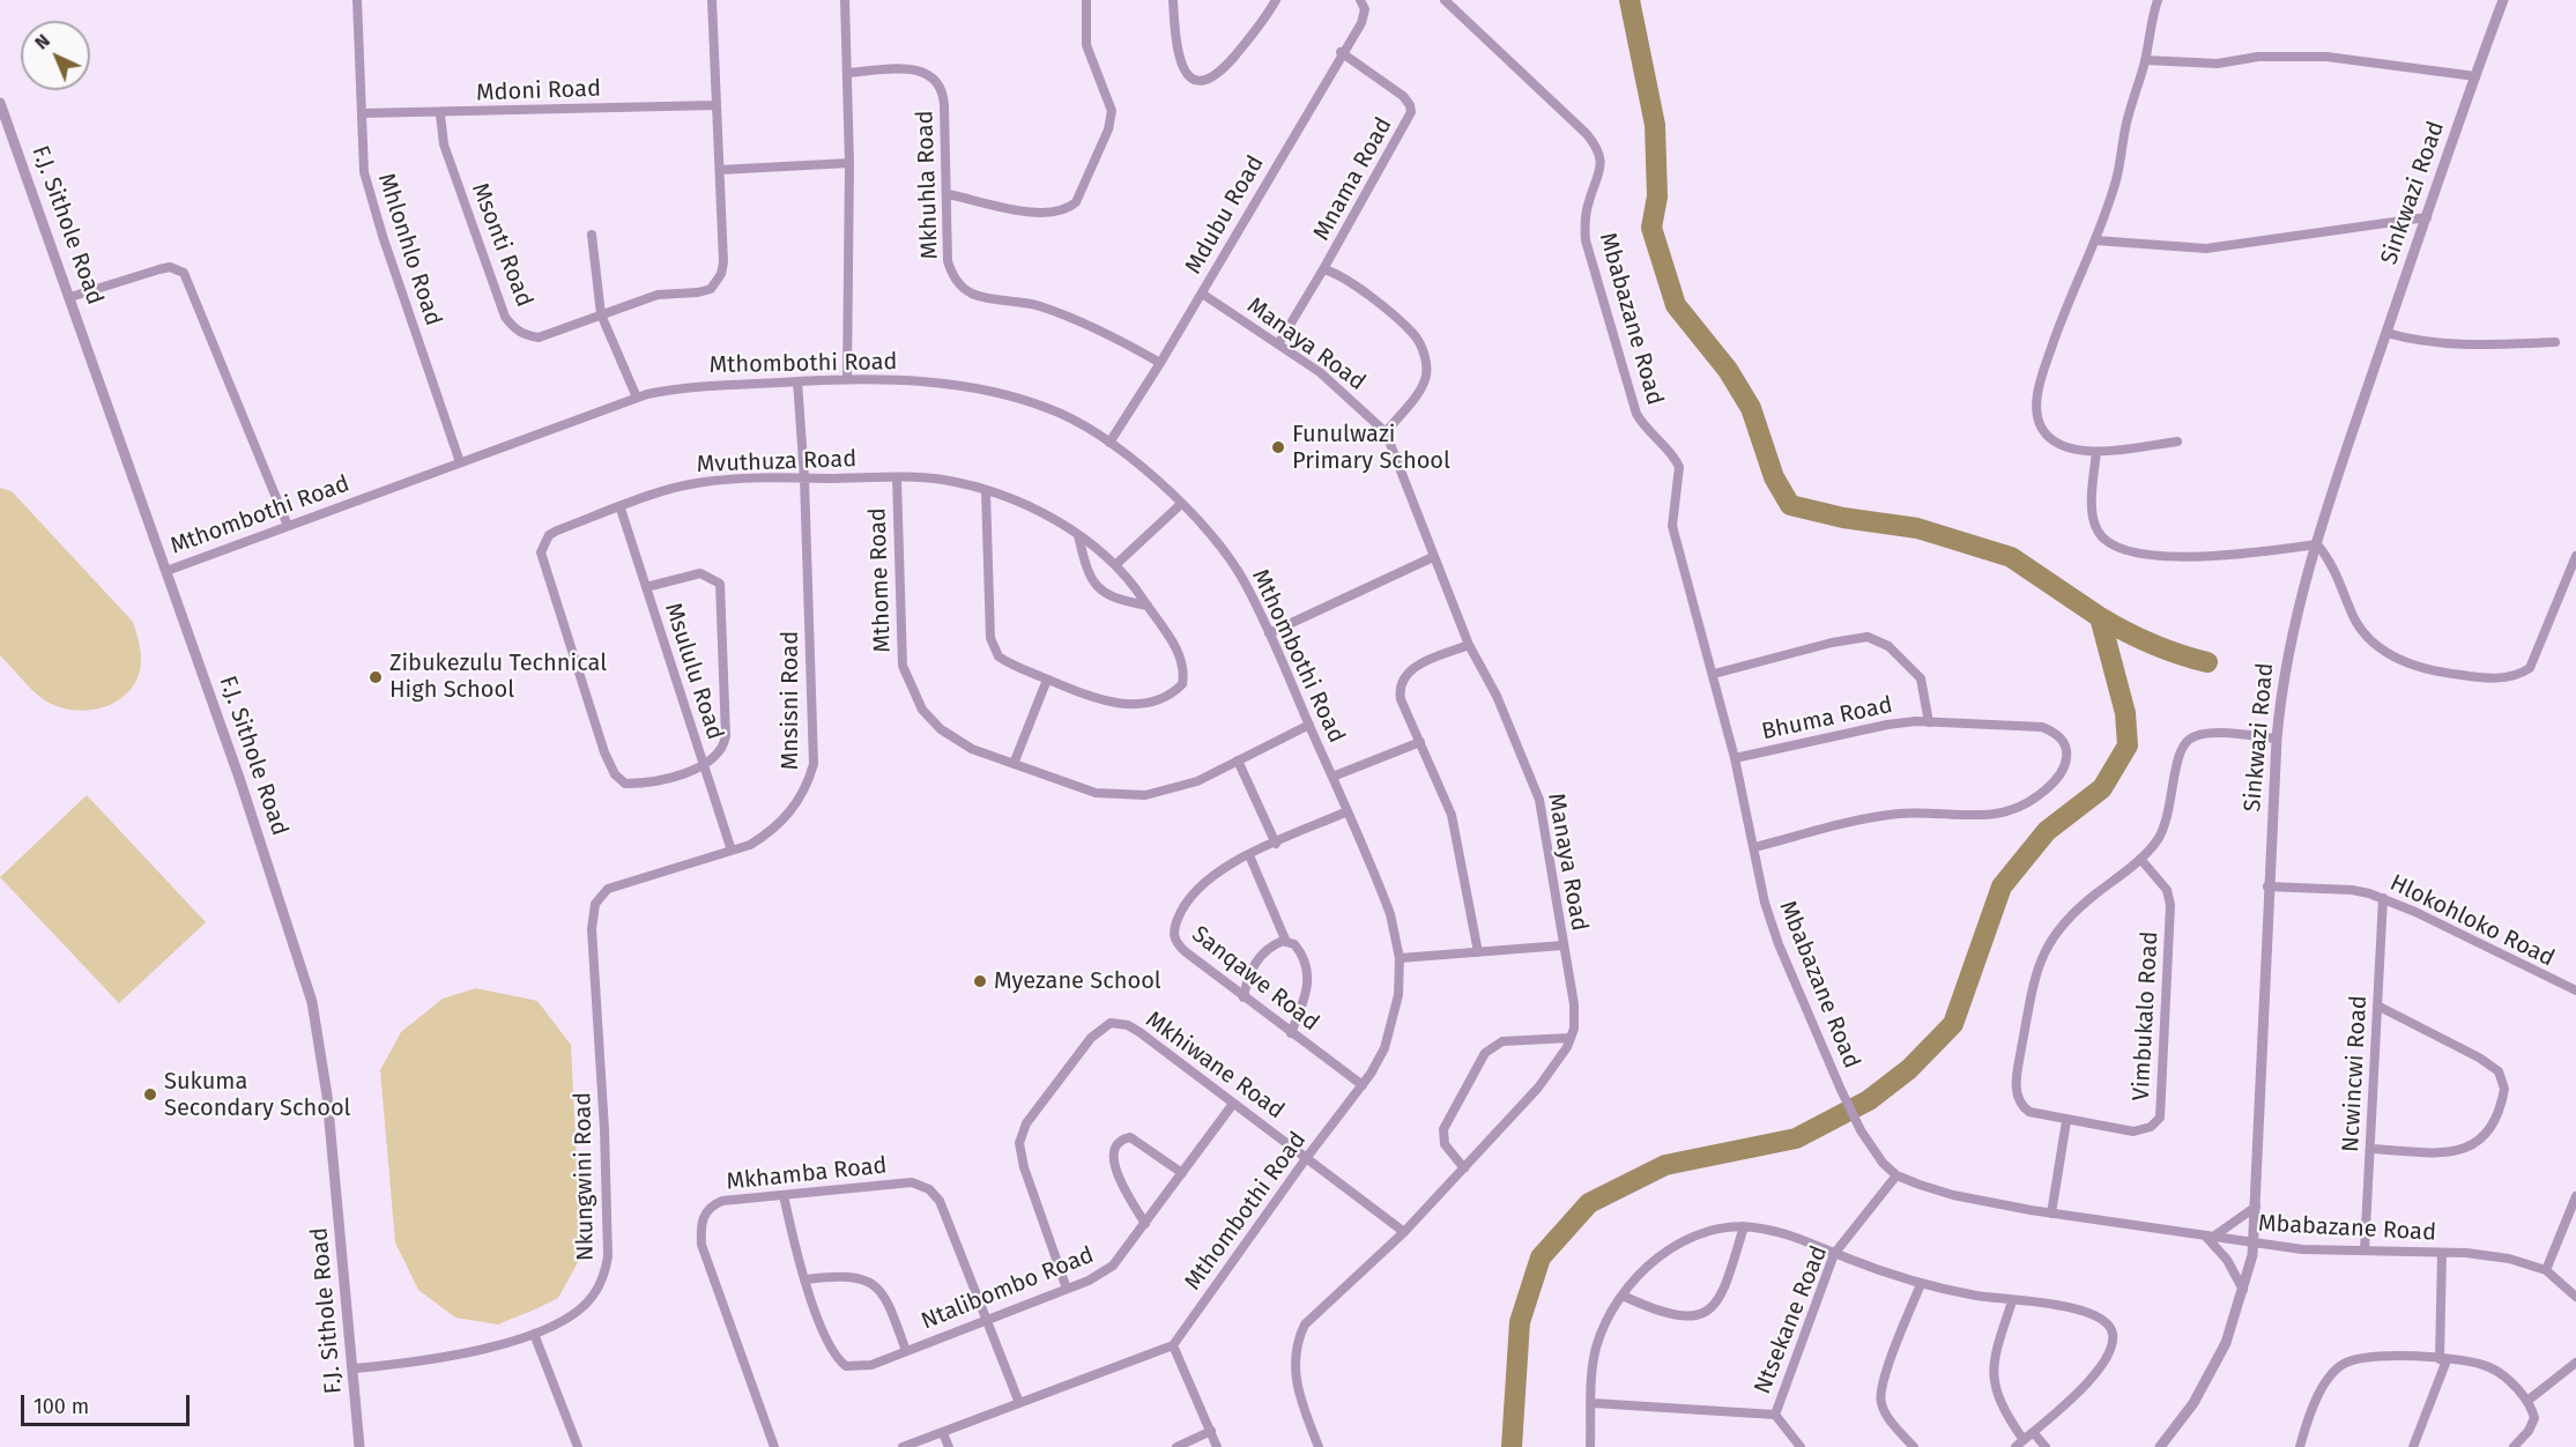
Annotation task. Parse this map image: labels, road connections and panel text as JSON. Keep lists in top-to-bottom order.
{
  "streets": {
    "street": [
      "Mdoni Road",
      "Mnama Road",
      "Mkhuhla Road",
      "Sinkwazi Road",
      "Mdubu Road",
      "F.J. Sithole Road",
      "Msonti Road",
      "Mhlonhlo Road",
      "Mbabazane Road",
      "Manaya Road",
      "Mthombothi Road",
      "Mvuthuza Road",
      "Mthome Road",
      "Msululu Road",
      "Mnsisni Road",
      "Bhuma Road",
      "Hlokohloko Road",
      "Sanqawe Road",
      "Vimbukalo Road",
      "Mkhiwane Road",
      "Ncwincwi Road",
      "Mkhamba Road",
      "Nkungwini Road",
      "Ntalibombo Road",
      "Ntsekane Road"
    ]
  },
  "crossings": [
    ["Mdoni Road", "Msonti Road"],
    ["Mdoni Road", "Mhlonhlo Road"],
    ["Mnama Road", "Mdubu Road"],
    ["Mnama Road", "Manaya Road"],
    ["Mkhuhla Road", "Mdubu Road"],
    ["Sinkwazi Road", "Mbabazane Road"],
    ["Sinkwazi Road", "Hlokohloko Road"],
    ["Sinkwazi Road", "Vimbukalo Road"],
    ["Mdubu Road", "Manaya Road"],
    ["Mdubu Road", "Mthombothi Road"],
    ["F.J. Sithole Road", "Mthombothi Road"],
    ["F.J. Sithole Road", "Nkungwini Road"],
    ["Mhlonhlo Road", "Mthombothi Road"],
    ["Mbabazane Road", "Bhuma Road"],
    ["Mbabazane Road", "Ncwincwi Road"],
    ["Mbabazane Road", "Ntsekane Road"],
    ["Manaya Road", "Mkhiwane Road"],
    ["Mthombothi Road", "Mthome Road"],
    ["Mthombothi Road", "Mnsisni Road"],
    ["Mthombothi Road", "Sanqawe Road"],
    ["Mthombothi Road", "Mkhiwane Road"],
    ["Mvuthuza Road", "Mthome Road"],
    ["Mvuthuza Road", "Msululu Road"],
    ["Mvuthuza Road", "Mnsisni Road"],
    ["Msululu Road", "Mnsisni Road"],
    ["Mnsisni Road", "Nkungwini Road"],
    ["Hlokohloko Road", "Ncwincwi Road"],
    ["Mkhiwane Road", "Ntalibombo Road"],
    ["Mkhamba Road", "Ntalibombo Road"]
  ],
  "places": [
    "Funulwazi Primary School",
    "Zibukezulu Technical High School",
    "Myezane School",
    "Sukuma Secondary School"
  ],
  "scale_bar": "100 m",
  "north": "top left"
}
